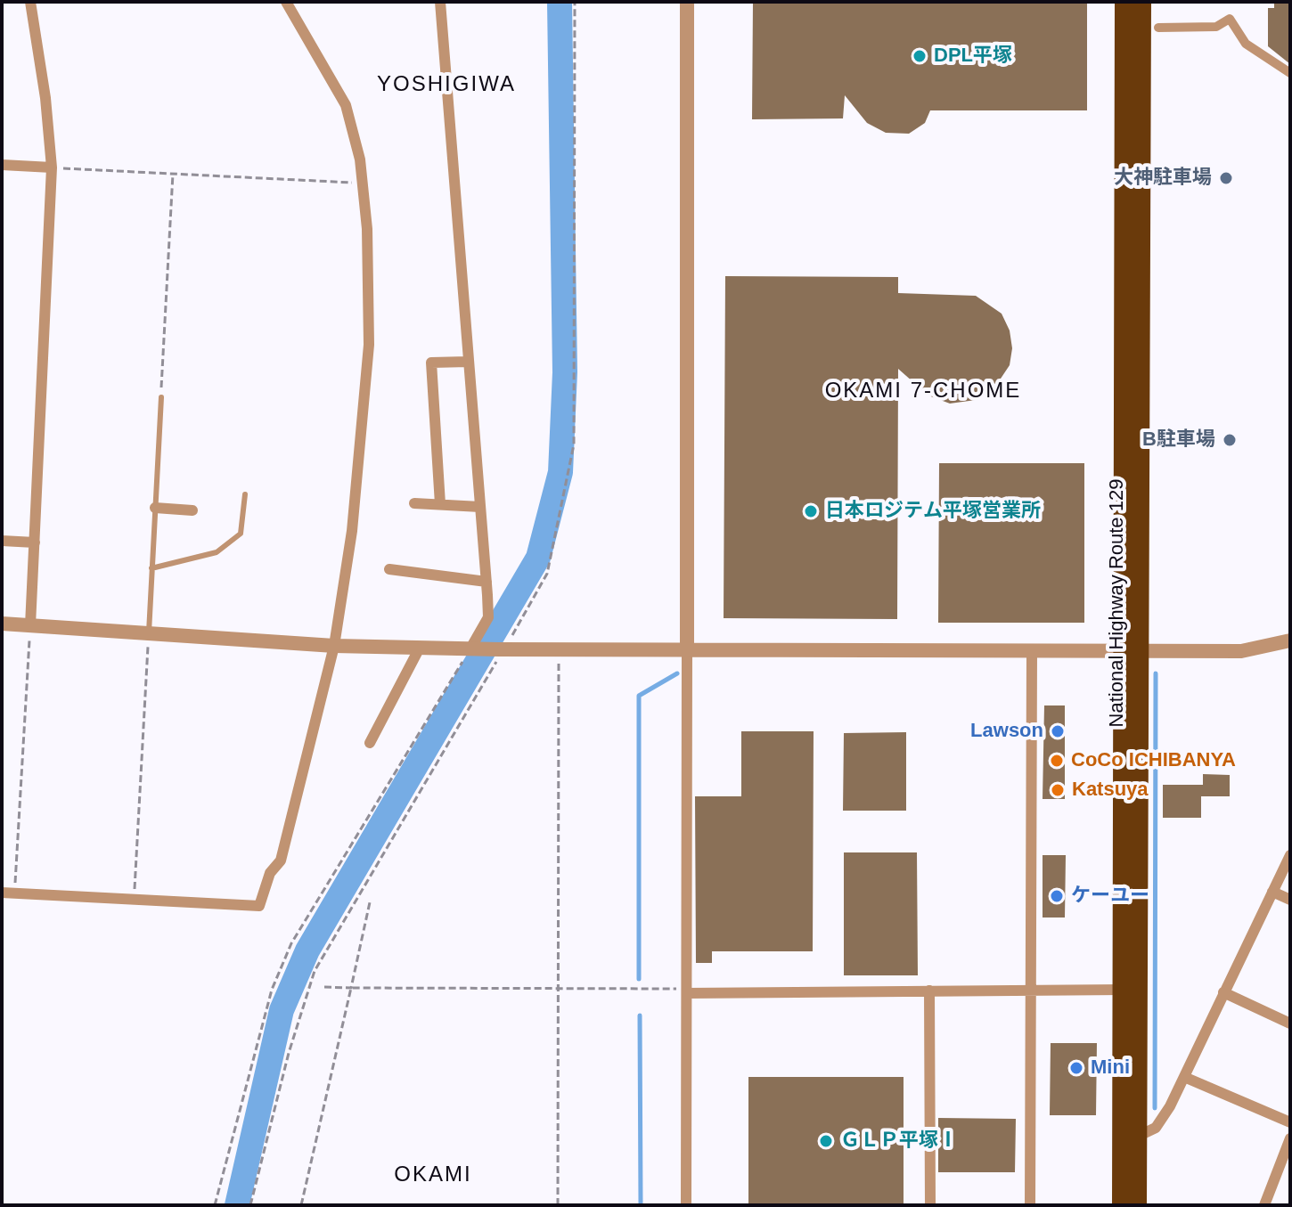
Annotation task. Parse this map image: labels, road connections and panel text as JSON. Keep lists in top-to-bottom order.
{
  "streets": {
    "highway": ["National Highway Route 129"]
  },
  "districts": ["YOSHIGIWA", "OKAMI 7-CHOME", "OKAMI"],
  "places": [
    "DPL平塚",
    "大神駐車場",
    "B駐車場",
    "日本ロジテム平塚営業所",
    "Lawson",
    "CoCo ICHIBANYA",
    "Katsuya",
    "ケーユー",
    "Mini",
    "ＧＬＰ平塚Ⅰ"
  ]
}
